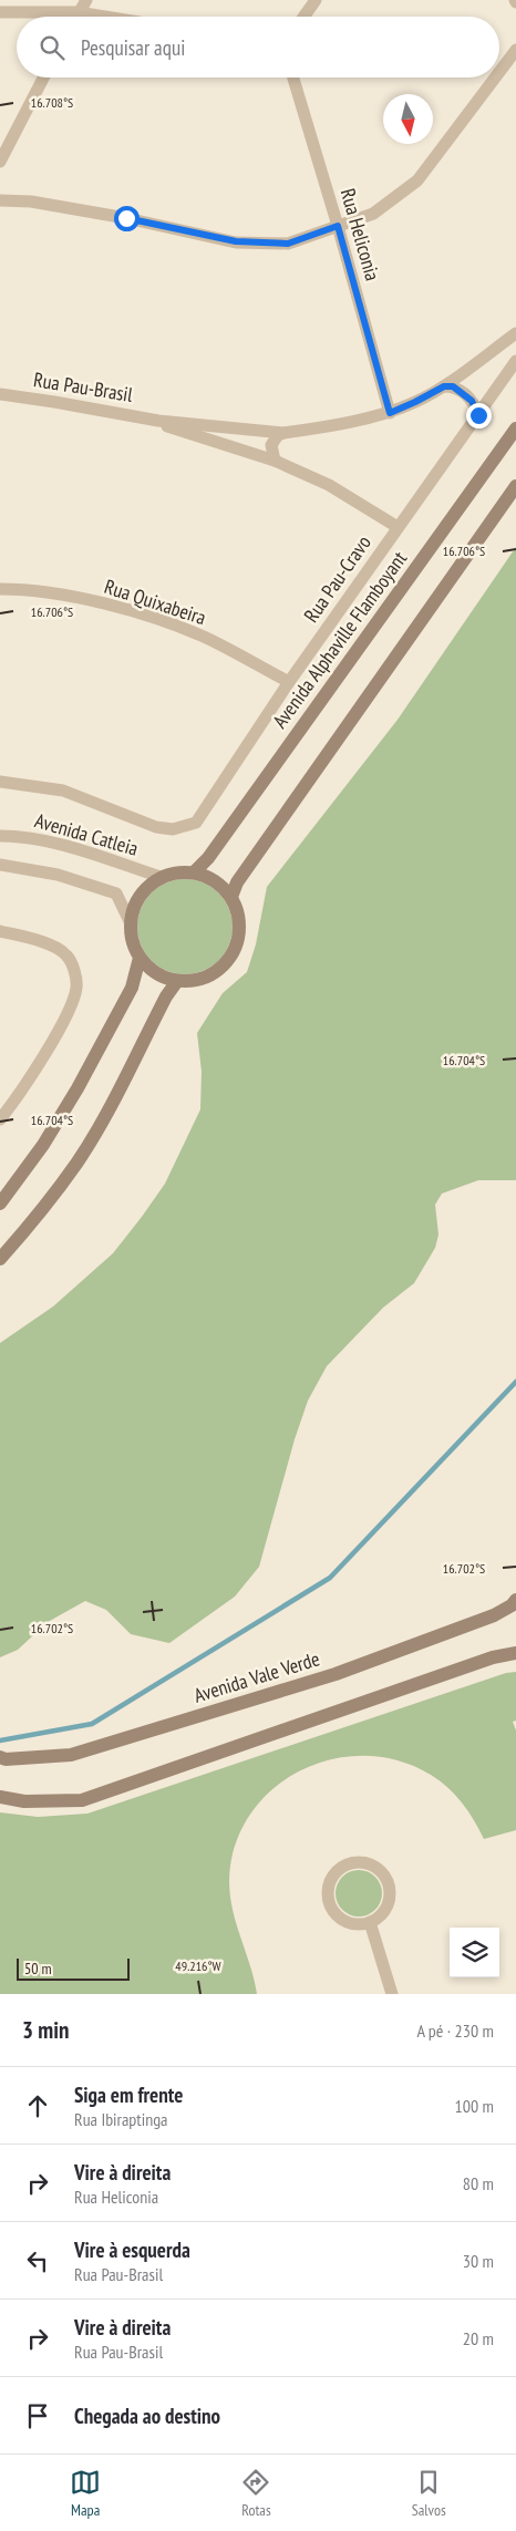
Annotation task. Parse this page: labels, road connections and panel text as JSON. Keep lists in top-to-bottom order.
{
  "streets": {
    "street": [
      "Rua Heliconia",
      "Rua Pau-Brasil",
      "Rua Pau-Cravo",
      "Rua Quixabeira",
      "Avenida Alphaville Flamboyant",
      "Avenida Catleia",
      "Avenida Vale Verde"
    ]
  },
  "crossings": [
    ["Rua Heliconia", "Rua Pau-Brasil"],
    ["Rua Pau-Brasil", "Rua Pau-Cravo"],
    ["Rua Pau-Cravo", "Rua Quixabeira"],
    ["Avenida Alphaville Flamboyant", "Avenida Catleia"]
  ],
  "scale_bar": "50 m",
  "north": "bottom",
  "page": {
    "search": "Pesquisar aqui",
    "scale": "50 m",
    "heading": ["3 min", "A pé · 230 m"],
    "list": [
      ["Siga em frente", "Rua Ibiraptinga", "100 m"],
      ["Vire à direita", "Rua Heliconia", "80 m"],
      ["Vire à esquerda", "Rua Pau-Brasil", "30 m"],
      ["Vire à direita", "Rua Pau-Brasil", "20 m"],
      "Chegada ao destino"
    ],
    "nav": ["Mapa", "Rotas", "Salvos"]
  },
  "coordinates": [
    "16.708°S",
    "16.706°S",
    "16.704°S",
    "16.702°S",
    "49.216°W"
  ]
}
